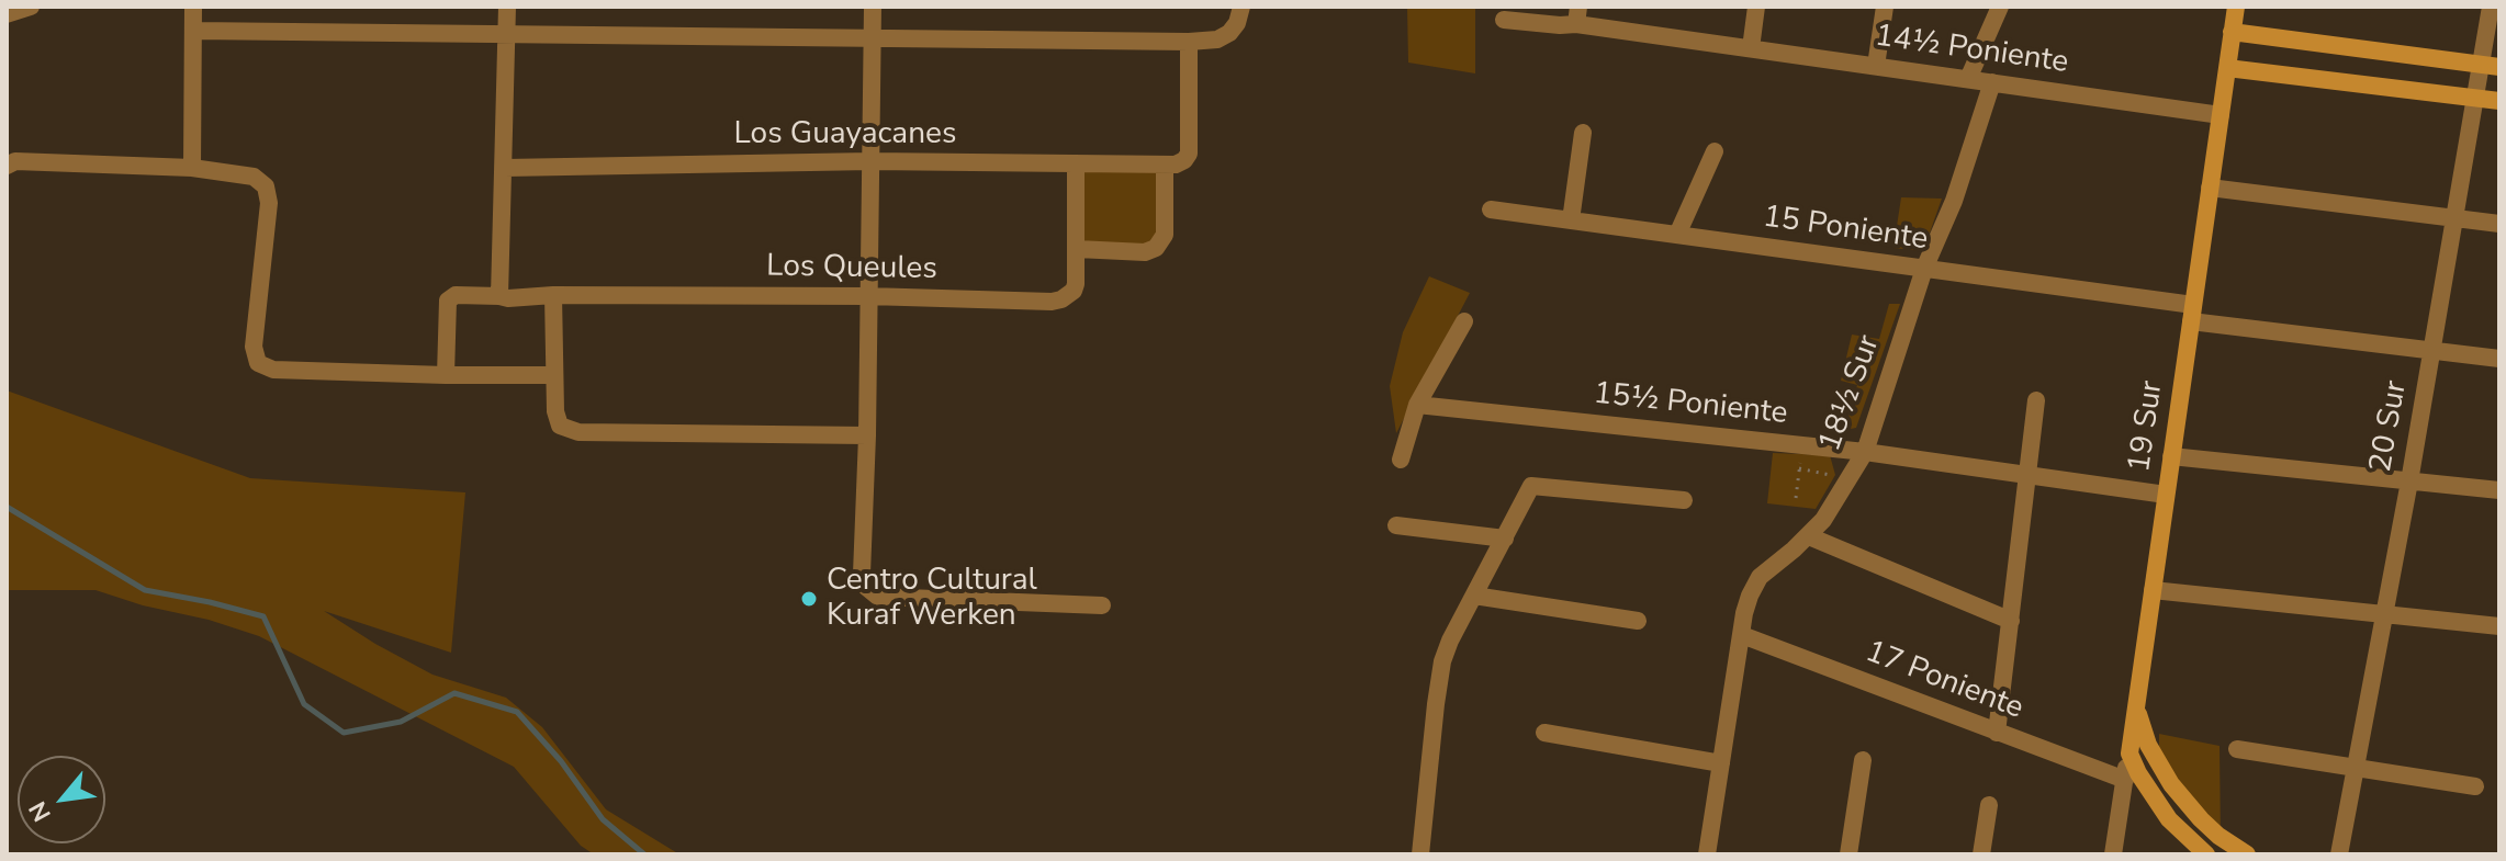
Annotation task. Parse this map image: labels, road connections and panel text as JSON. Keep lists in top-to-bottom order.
{
  "streets": {
    "street": [
      "14½ Poniente",
      "Los Guayacanes",
      "15 Poniente",
      "Los Queules",
      "18½ Sur",
      "15½ Poniente",
      "19 Sur",
      "20 Sur",
      "17 Poniente"
    ]
  },
  "crossings": [
    ["14½ Poniente", "18½ Sur"],
    ["14½ Poniente", "19 Sur"],
    ["Los Guayacanes", "Los Queules"],
    ["15 Poniente", "18½ Sur"],
    ["15 Poniente", "19 Sur"],
    ["15 Poniente", "20 Sur"],
    ["18½ Sur", "15½ Poniente"],
    ["18½ Sur", "17 Poniente"],
    ["15½ Poniente", "19 Sur"],
    ["19 Sur", "17 Poniente"]
  ],
  "places": ["Centro Cultural Kuraf Werken"],
  "north": "bottom left"
}
